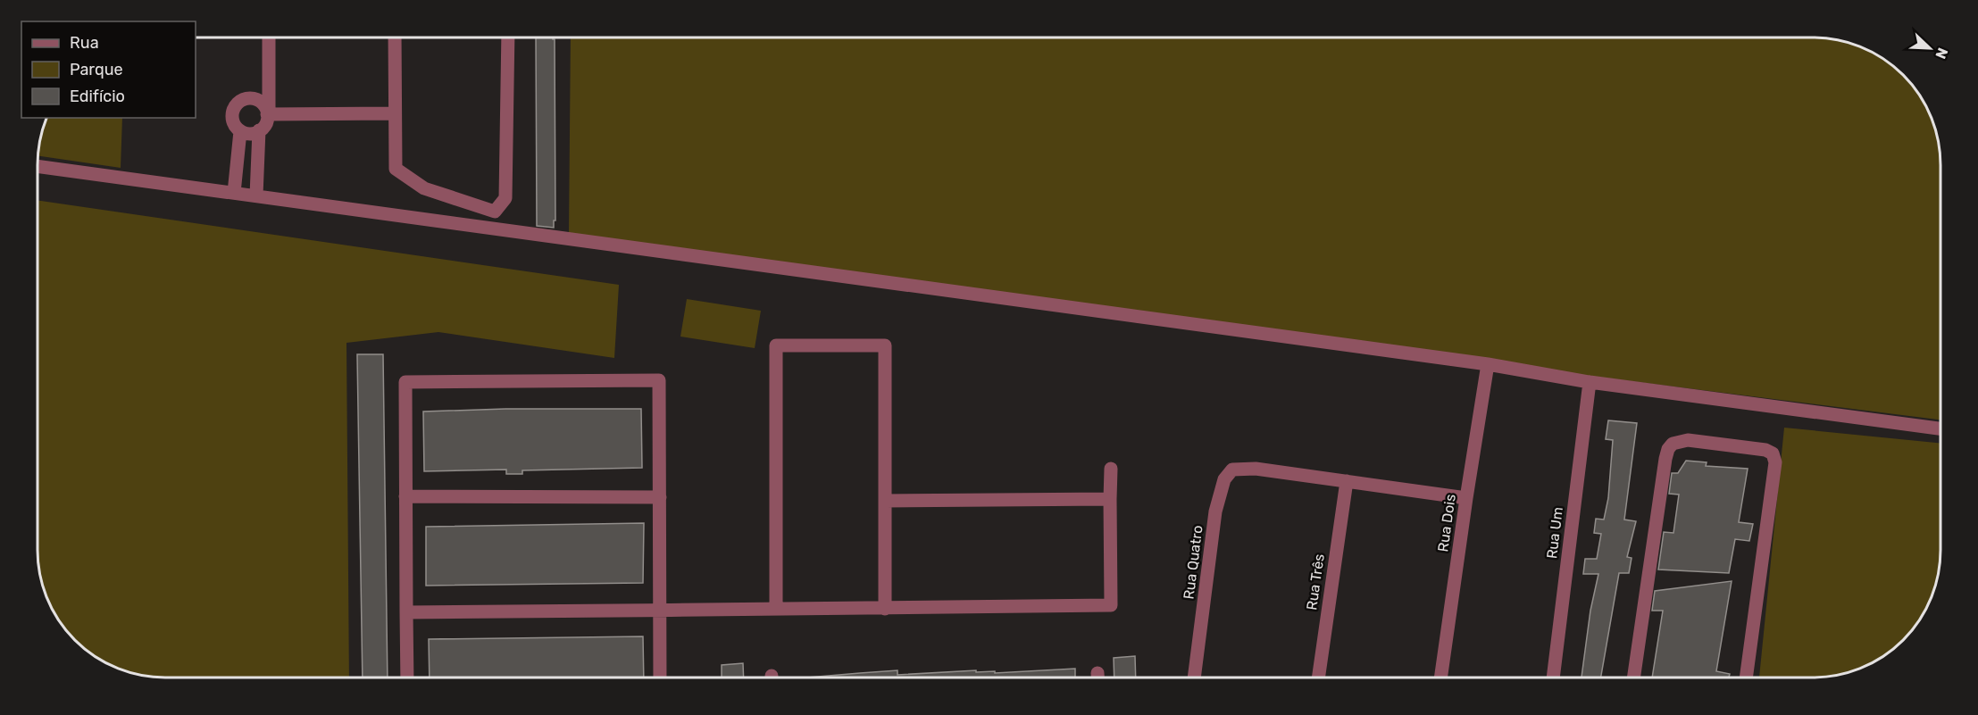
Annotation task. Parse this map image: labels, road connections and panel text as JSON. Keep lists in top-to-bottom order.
{
  "streets": {
    "street": [
      "Rua Dois",
      "Rua Um",
      "Rua Quatro",
      "Rua Três"
    ]
  },
  "crossings": [
    ["Rua Quatro", "Rua Três"]
  ],
  "legend": ["Rua", "Parque", "Edifício"],
  "north": "bottom right"
}
